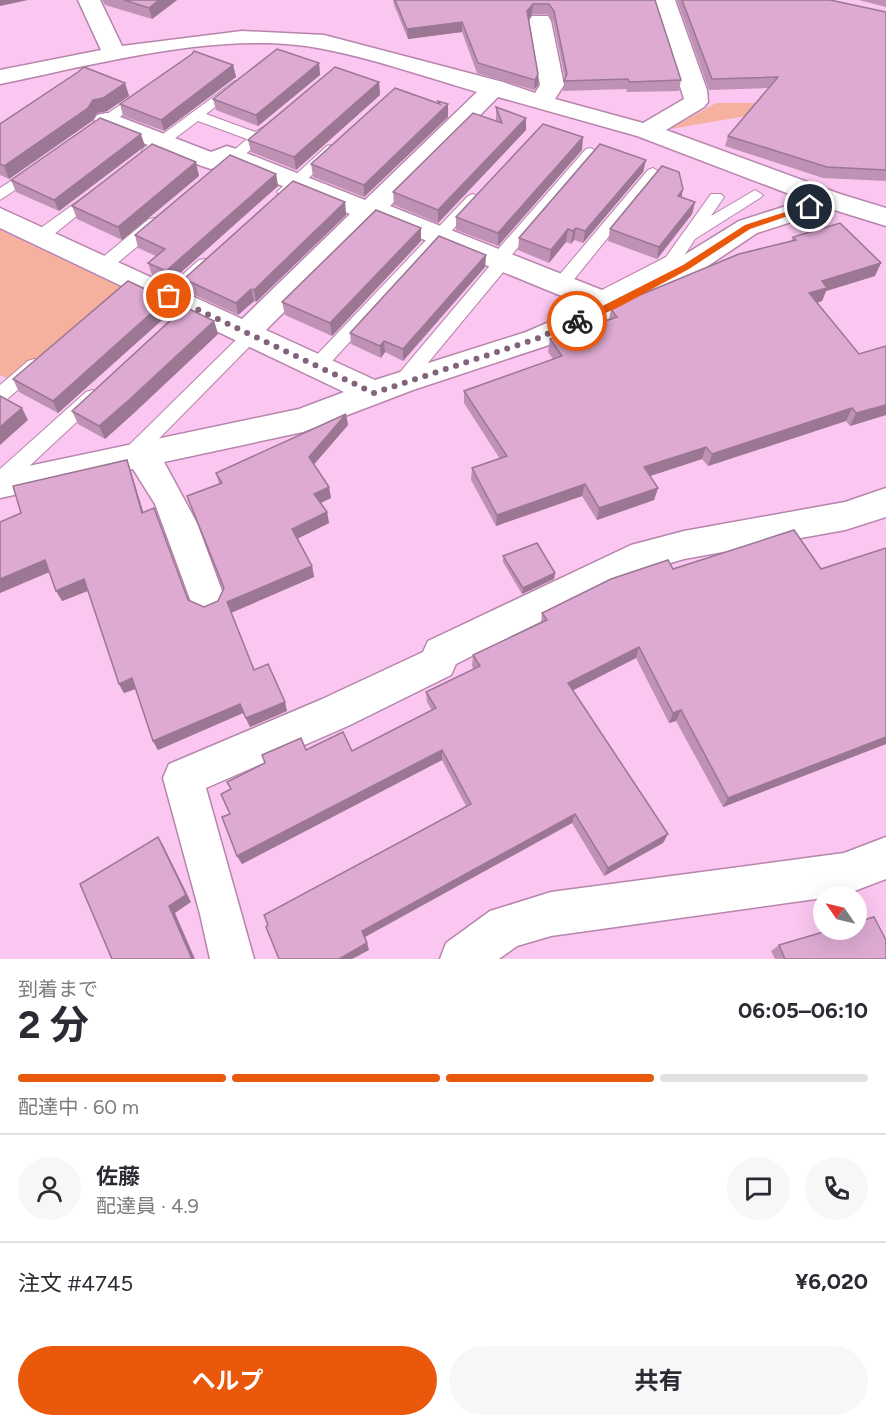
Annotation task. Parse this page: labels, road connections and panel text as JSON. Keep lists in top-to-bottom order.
{
  "north": "top left",
  "page": {
    "heading": ["2 分", "到着まで", "06:05–06:10"],
    "panel": [
      "佐藤",
      "配達員 · 4.9",
      "注文 #4745",
      "¥6,020"
    ],
    "bar": "配達中 · 60 m",
    "buttons": ["ヘルプ", "共有"]
  }
}
